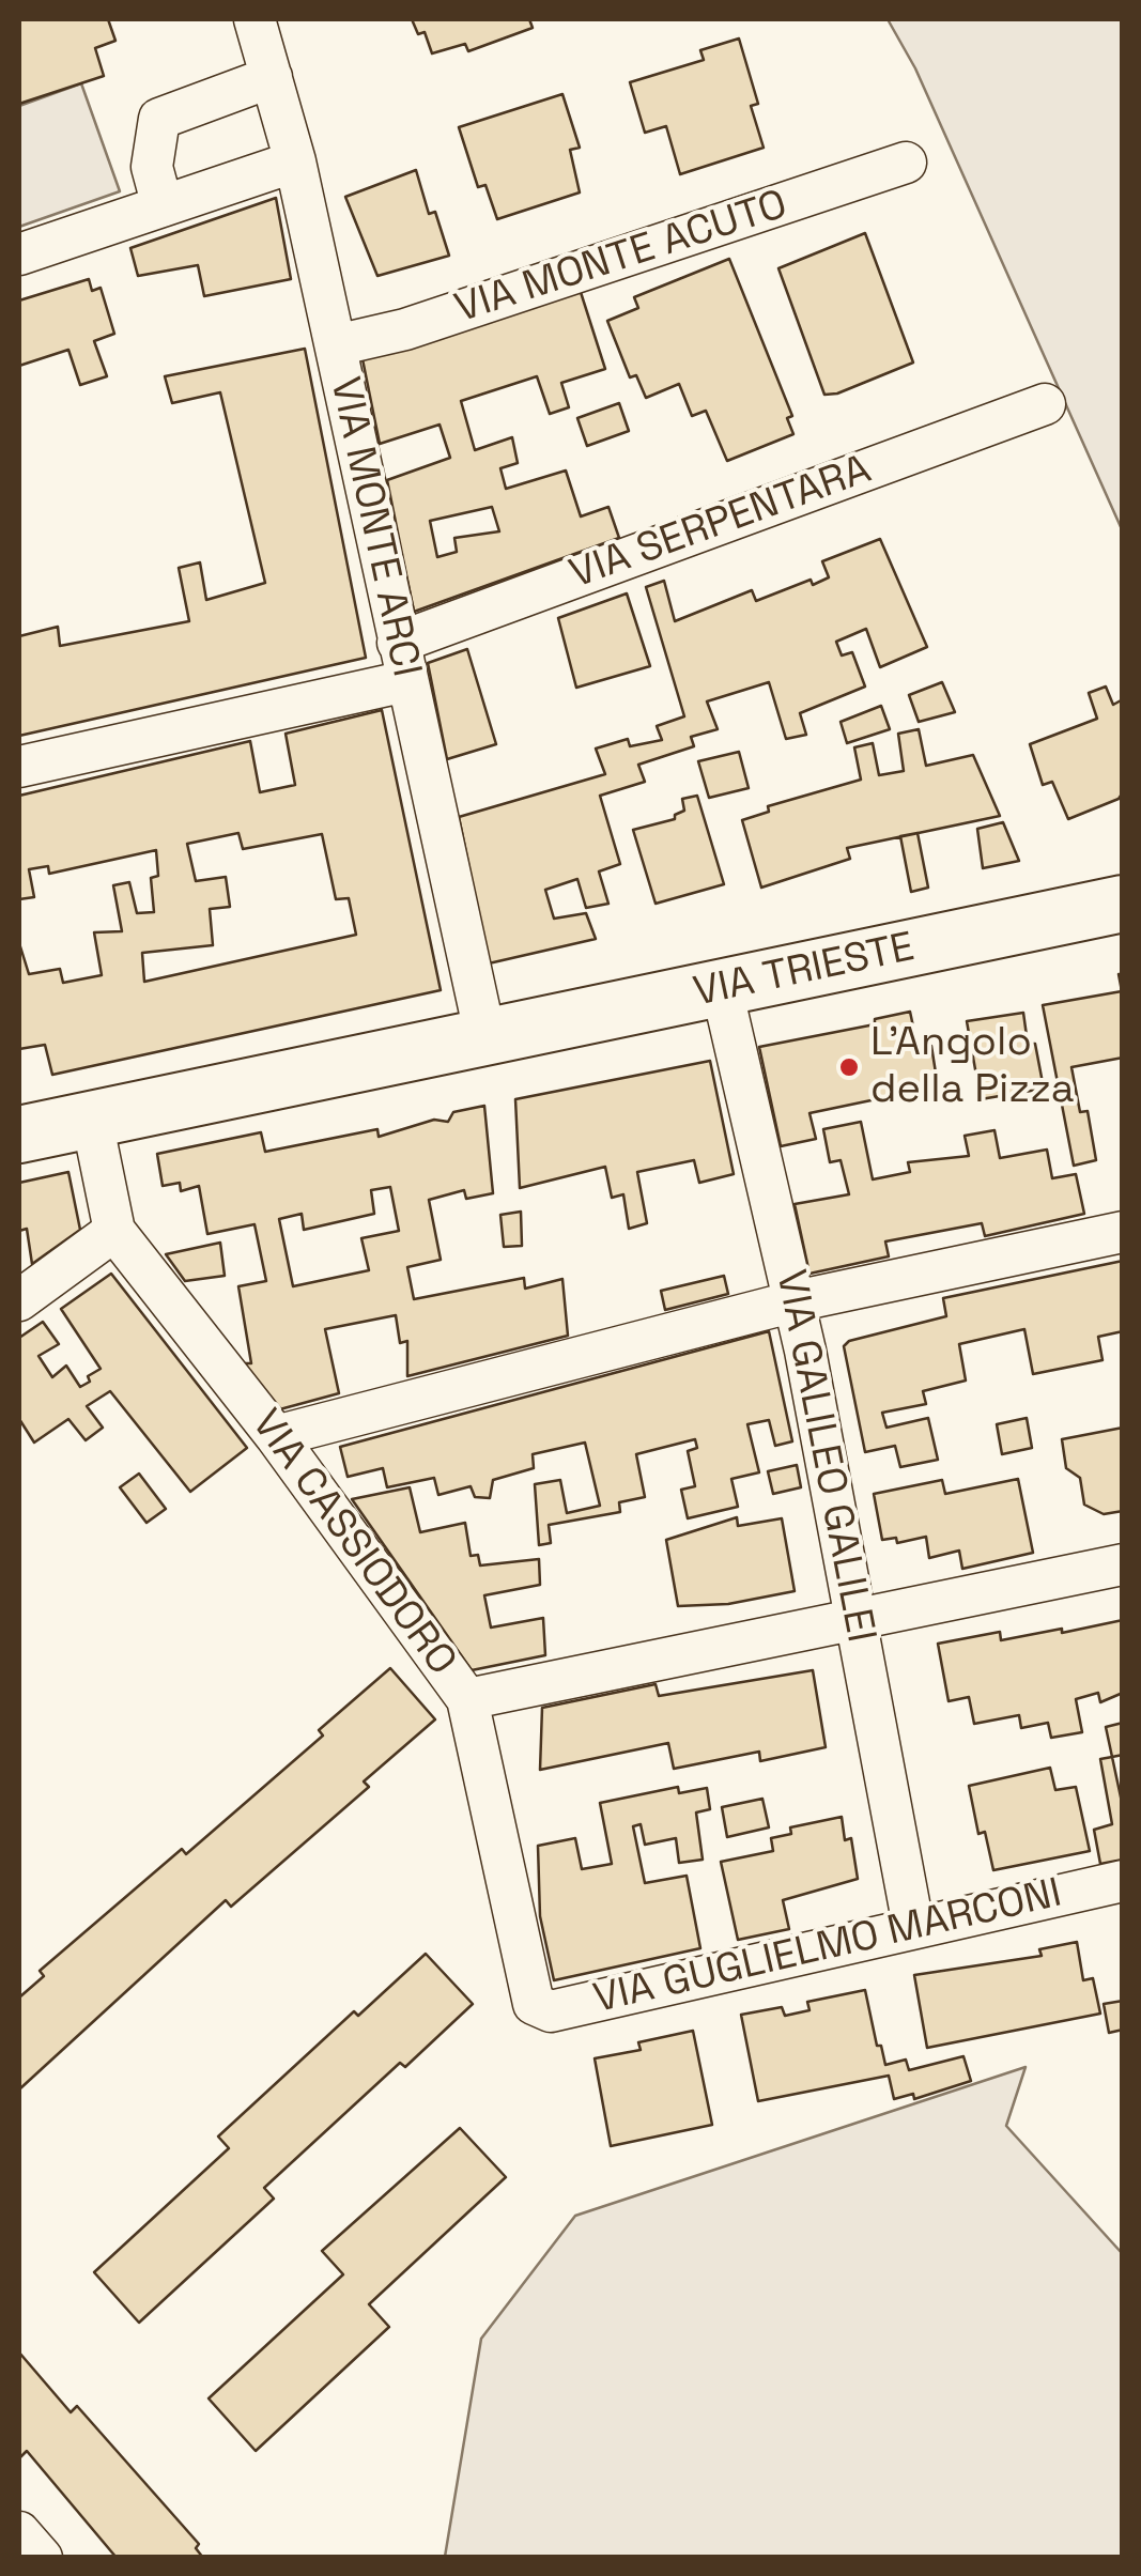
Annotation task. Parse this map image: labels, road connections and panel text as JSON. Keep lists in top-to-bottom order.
{
  "streets": {
    "street": [
      "VIA MONTE ACUTO",
      "VIA SERPENTARA",
      "VIA MONTE ARCI",
      "VIA TRIESTE",
      "VIA GALILEO GALILEI",
      "VIA CASSIODORO",
      "VIA GUGLIELMO MARCONI"
    ]
  },
  "crossings": [
    ["VIA MONTE ACUTO", "VIA MONTE ARCI"],
    ["VIA SERPENTARA", "VIA MONTE ARCI"],
    ["VIA MONTE ARCI", "VIA TRIESTE"],
    ["VIA TRIESTE", "VIA GALILEO GALILEI"],
    ["VIA TRIESTE", "VIA CASSIODORO"],
    ["VIA GALILEO GALILEI", "VIA GUGLIELMO MARCONI"],
    ["VIA CASSIODORO", "VIA GUGLIELMO MARCONI"]
  ],
  "places": ["L'Angolo della Pizza"]
}
